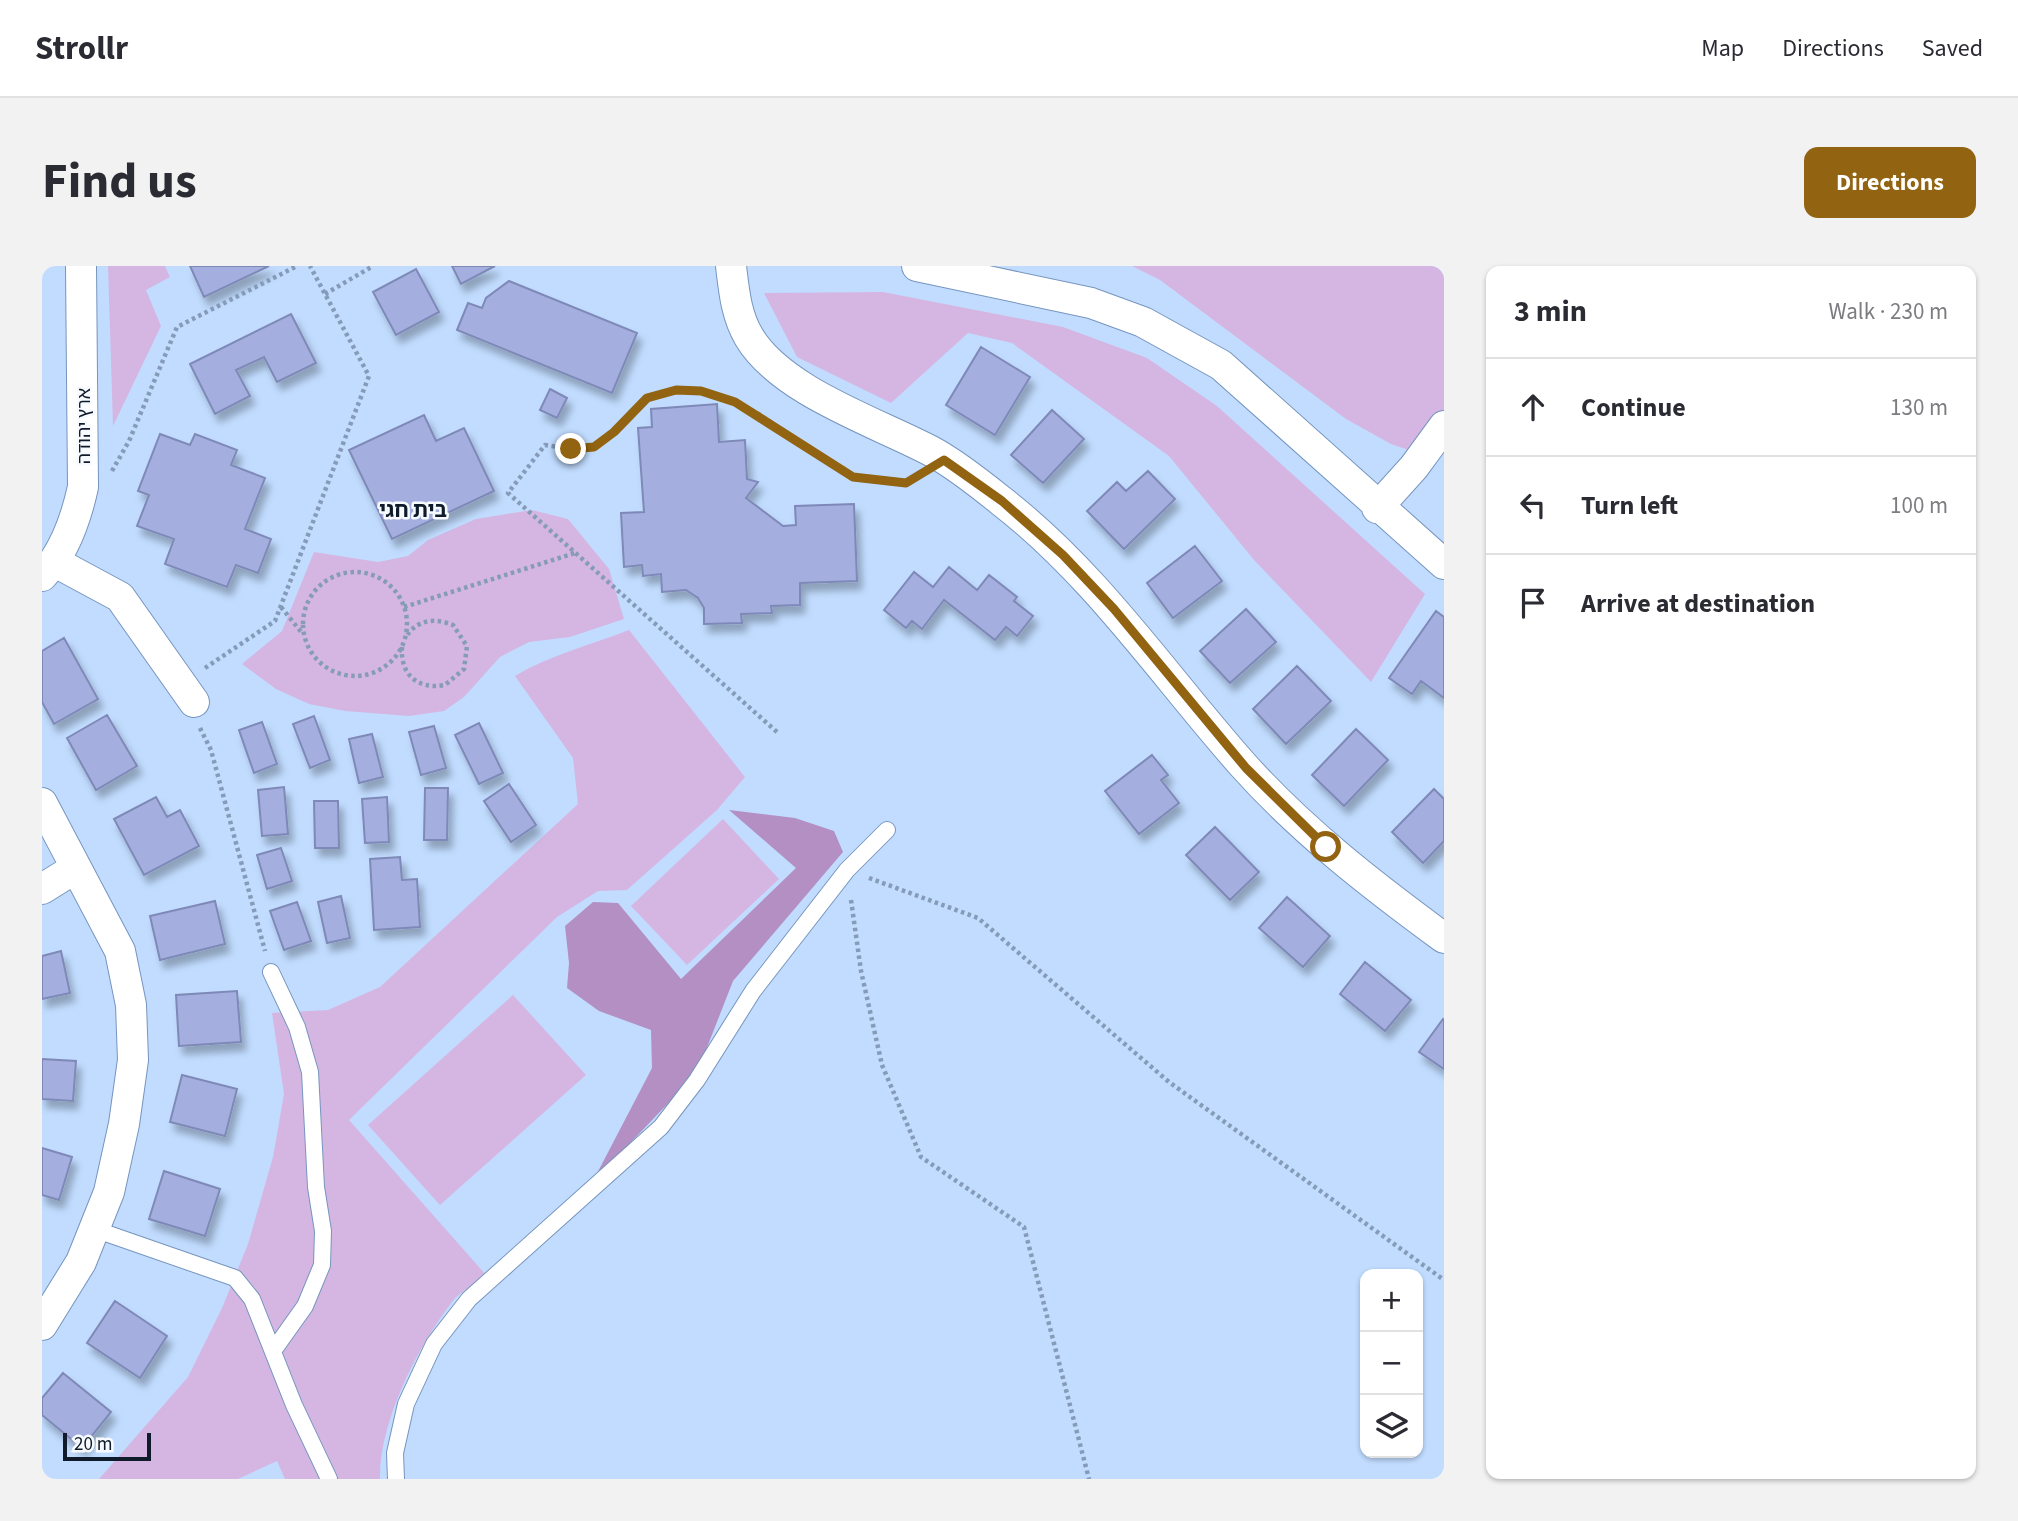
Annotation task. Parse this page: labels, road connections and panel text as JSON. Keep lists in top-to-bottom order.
{
  "streets": {
    "street": ["ארץ יהודה"]
  },
  "districts": ["בית חגי"],
  "scale_bar": "20 m",
  "page": {
    "header": "Strollr",
    "nav": ["Map", "Directions", "Saved"],
    "title": "Find us",
    "buttons": "Directions",
    "heading": ["3 min", "Walk · 230 m"],
    "list": [
      ["Continue", "130 m"],
      ["Turn left", "100 m"],
      "Arrive at destination"
    ],
    "map_buttons": ["+", "−"],
    "scale": "20 m"
  }
}
